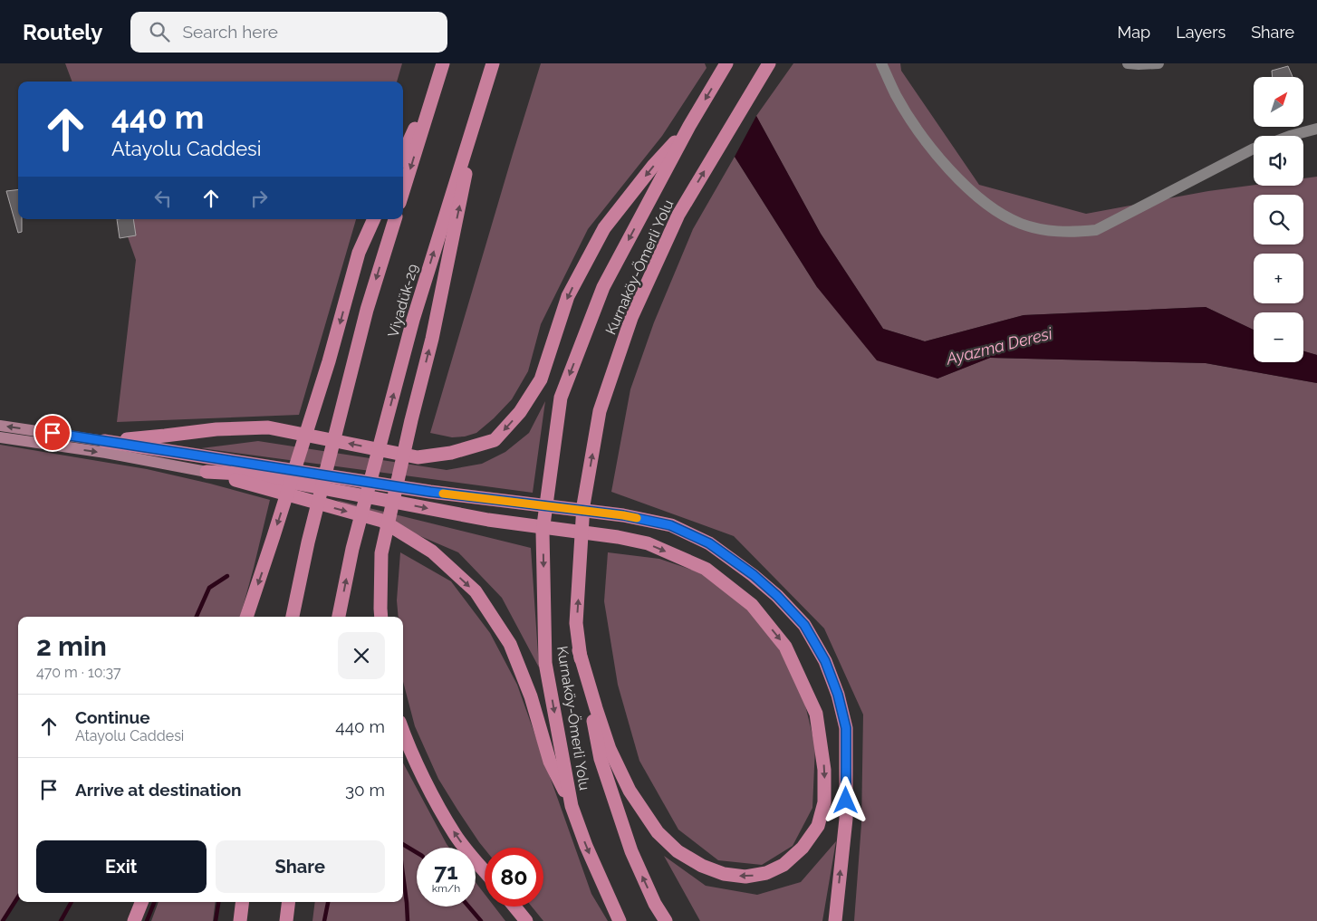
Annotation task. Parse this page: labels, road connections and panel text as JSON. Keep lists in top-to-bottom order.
{
  "streets": {
    "highway": ["Kurnaköy-Ömerli Yolu", "Viyadük-29"]
  },
  "water": ["Ayazma Deresi"],
  "north": "top right",
  "page": {
    "header": "Routely",
    "search": "Search here",
    "nav": ["Map", "Layers", "Share"],
    "map_buttons": ["+", "−"],
    "turn": ["440 m", "Atayolu Caddesi"],
    "heading": ["2 min", "470 m · 10:37"],
    "list": [
      {
        "name": "Continue",
        "note": "Atayolu Caddesi",
        "value": "440 m"
      },
      {
        "name": "Arrive at destination",
        "value": "30 m"
      }
    ],
    "buttons": ["Exit", "Share"],
    "speed": "71 km/h",
    "limit": "80"
  }
}
